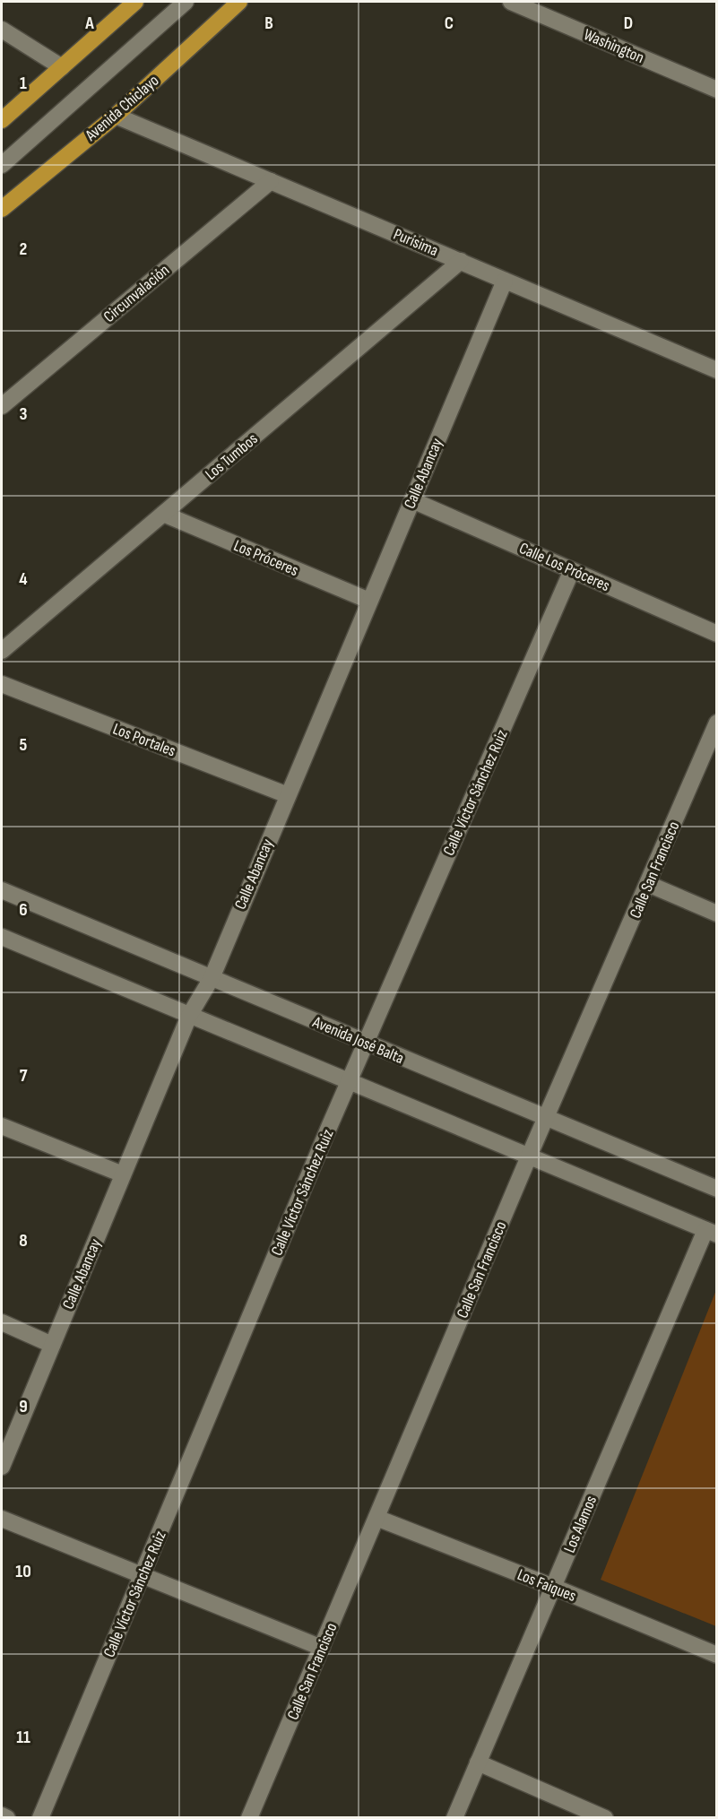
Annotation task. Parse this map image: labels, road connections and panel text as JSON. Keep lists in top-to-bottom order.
{
  "streets": {
    "main road": ["Avenida Chiclayo"],
    "street": [
      "Washington",
      "Purísima",
      "Circunvalación",
      "Los Tumbos",
      "Calle Abancay",
      "Los Próceres",
      "Calle Los Próceres",
      "Los Portales",
      "Calle Víctor Sánchez Ruiz",
      "Calle San Francisco",
      "Avenida José Balta",
      "Los Alamos",
      "Los Faiques"
    ]
  },
  "crossings": [
    ["Avenida Chiclayo", "Purísima"],
    ["Purísima", "Circunvalación"],
    ["Purísima", "Los Tumbos"],
    ["Purísima", "Calle Abancay"],
    ["Los Tumbos", "Los Próceres"],
    ["Calle Abancay", "Los Próceres"],
    ["Calle Abancay", "Calle Los Próceres"],
    ["Calle Abancay", "Los Portales"],
    ["Calle Abancay", "Avenida José Balta"],
    ["Calle Los Próceres", "Calle Víctor Sánchez Ruiz"],
    ["Calle Víctor Sánchez Ruiz", "Avenida José Balta"],
    ["Calle San Francisco", "Avenida José Balta"],
    ["Calle San Francisco", "Los Faiques"],
    ["Los Alamos", "Los Faiques"]
  ],
  "grid": {
    "columns": [
      "A",
      "B",
      "C",
      "D"
    ],
    "rows": [
      "1",
      "2",
      "3",
      "4",
      "5",
      "6",
      "7",
      "8",
      "9",
      "10",
      "11"
    ]
  }
}
